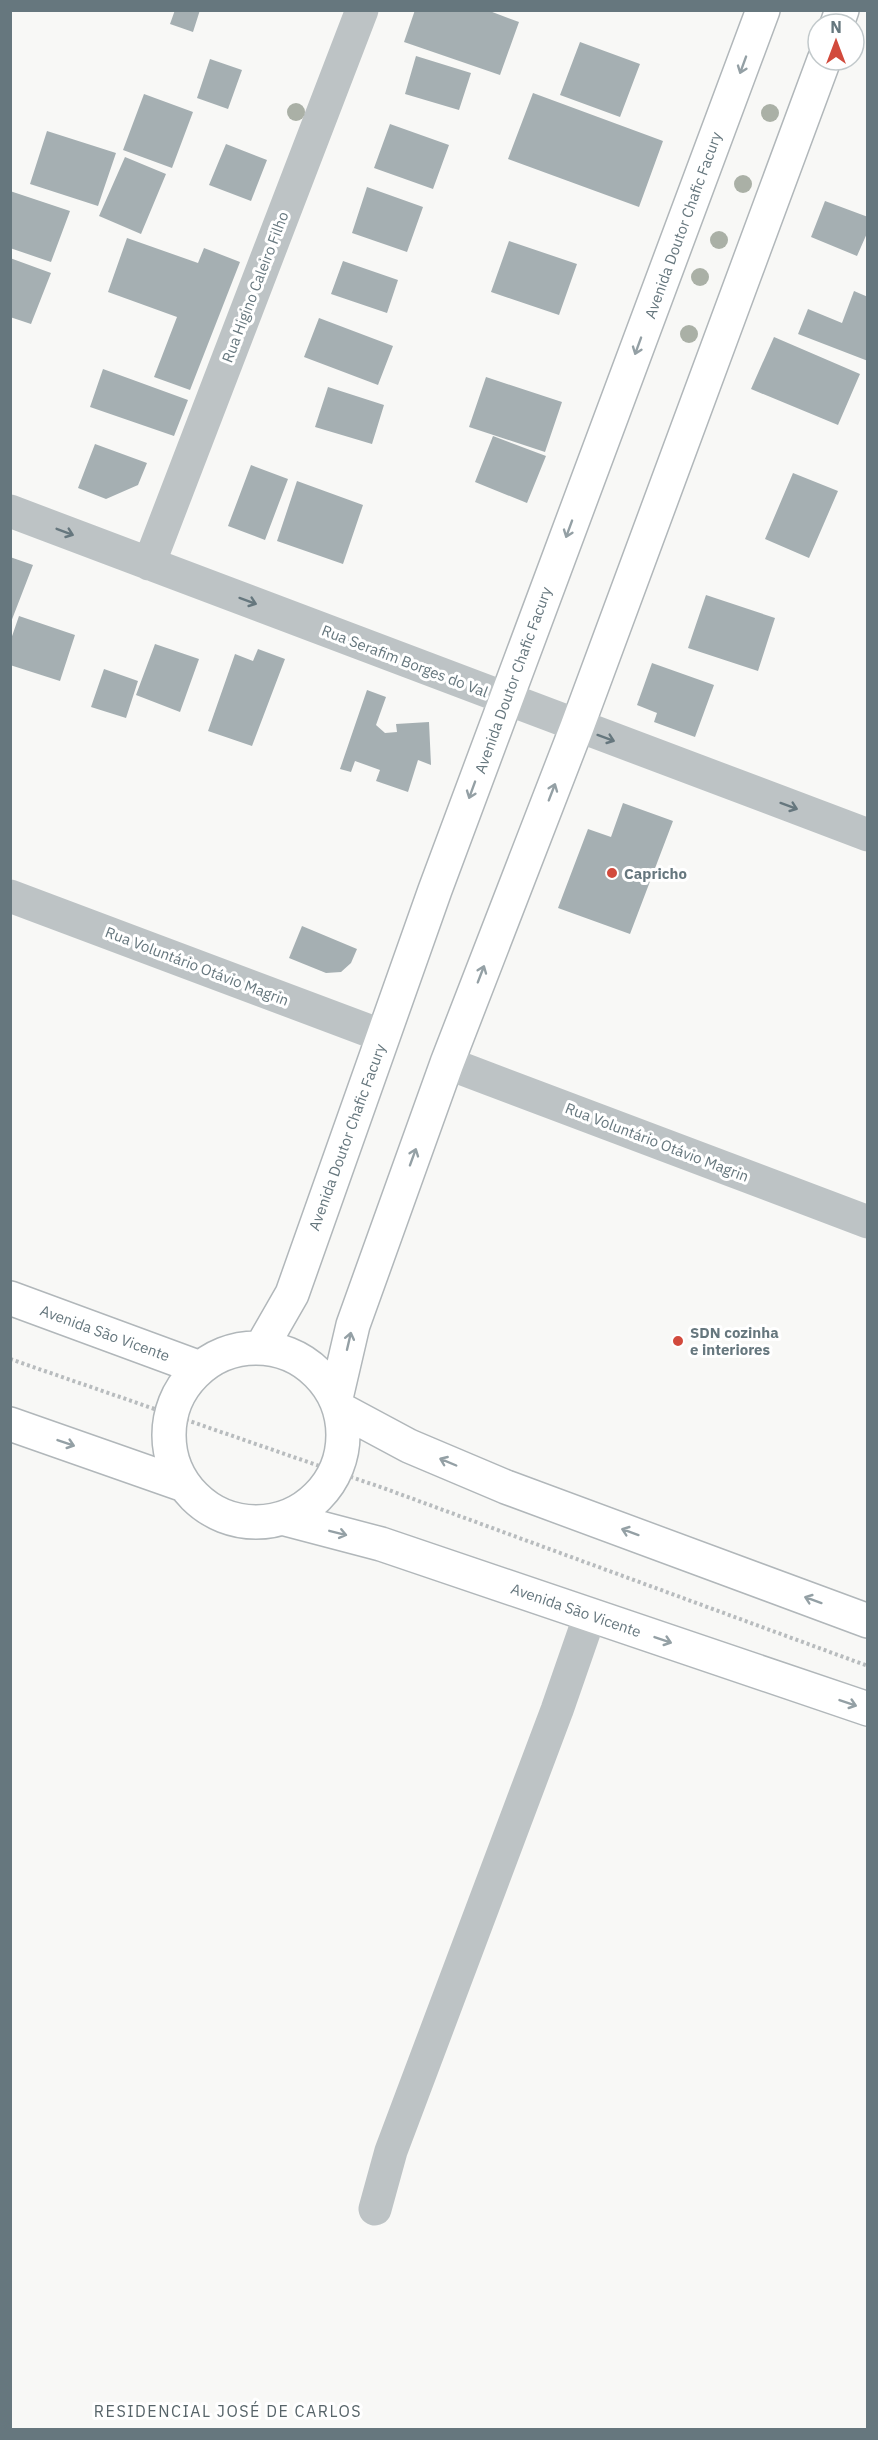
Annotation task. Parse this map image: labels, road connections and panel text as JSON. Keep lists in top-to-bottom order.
{
  "streets": {
    "main road": ["Avenida Doutor Chafic Facury", "Avenida São Vicente"],
    "street": ["Rua Higino Caleiro Filho", "Rua Serafim Borges do Val", "Rua Voluntário Otávio Magrin"]
  },
  "crossings": [
    ["Avenida Doutor Chafic Facury", "Rua Serafim Borges do Val"],
    ["Avenida Doutor Chafic Facury", "Rua Voluntário Otávio Magrin"],
    ["Rua Higino Caleiro Filho", "Rua Serafim Borges do Val"]
  ],
  "one_way": ["Rua Serafim Borges do Val"],
  "districts": ["RESIDENCIAL JOSÉ DE CARLOS"],
  "places": ["Capricho", "SDN cozinha e interiores"],
  "north": "top"
}
